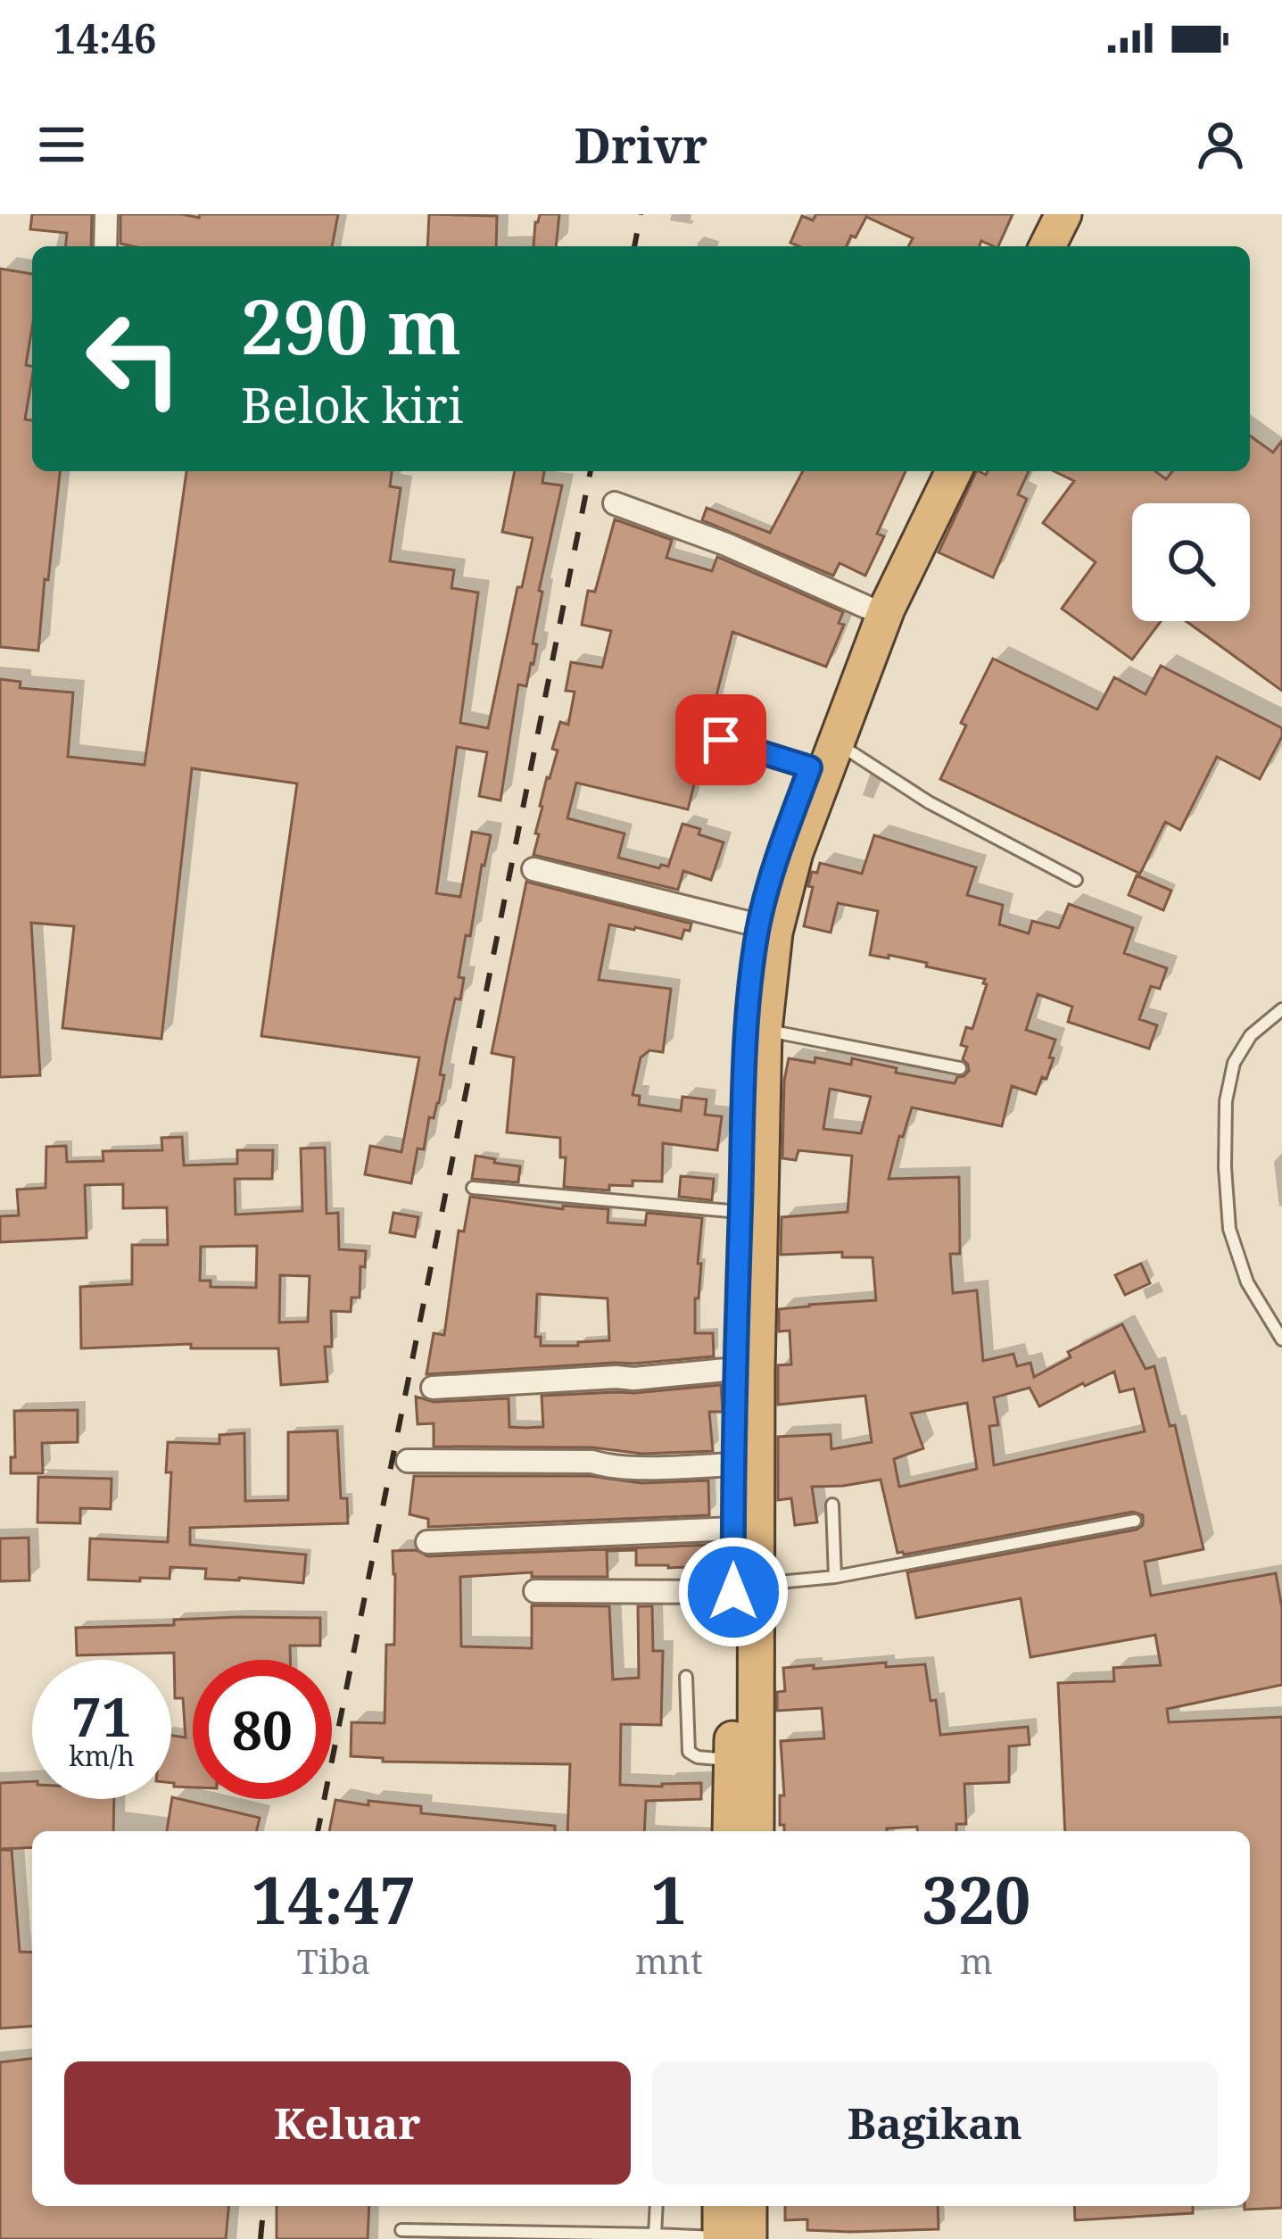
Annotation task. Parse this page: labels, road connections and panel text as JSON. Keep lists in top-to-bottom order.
{
  "page": {
    "status": "14:46",
    "header": "Drivr",
    "turn": ["290 m", "Belok kiri"],
    "speed": "71 km/h",
    "limit": "80",
    "eta": [
      "14:47",
      "Tiba",
      "1",
      "mnt",
      "320",
      "m"
    ],
    "buttons": ["Keluar", "Bagikan"]
  }
}
